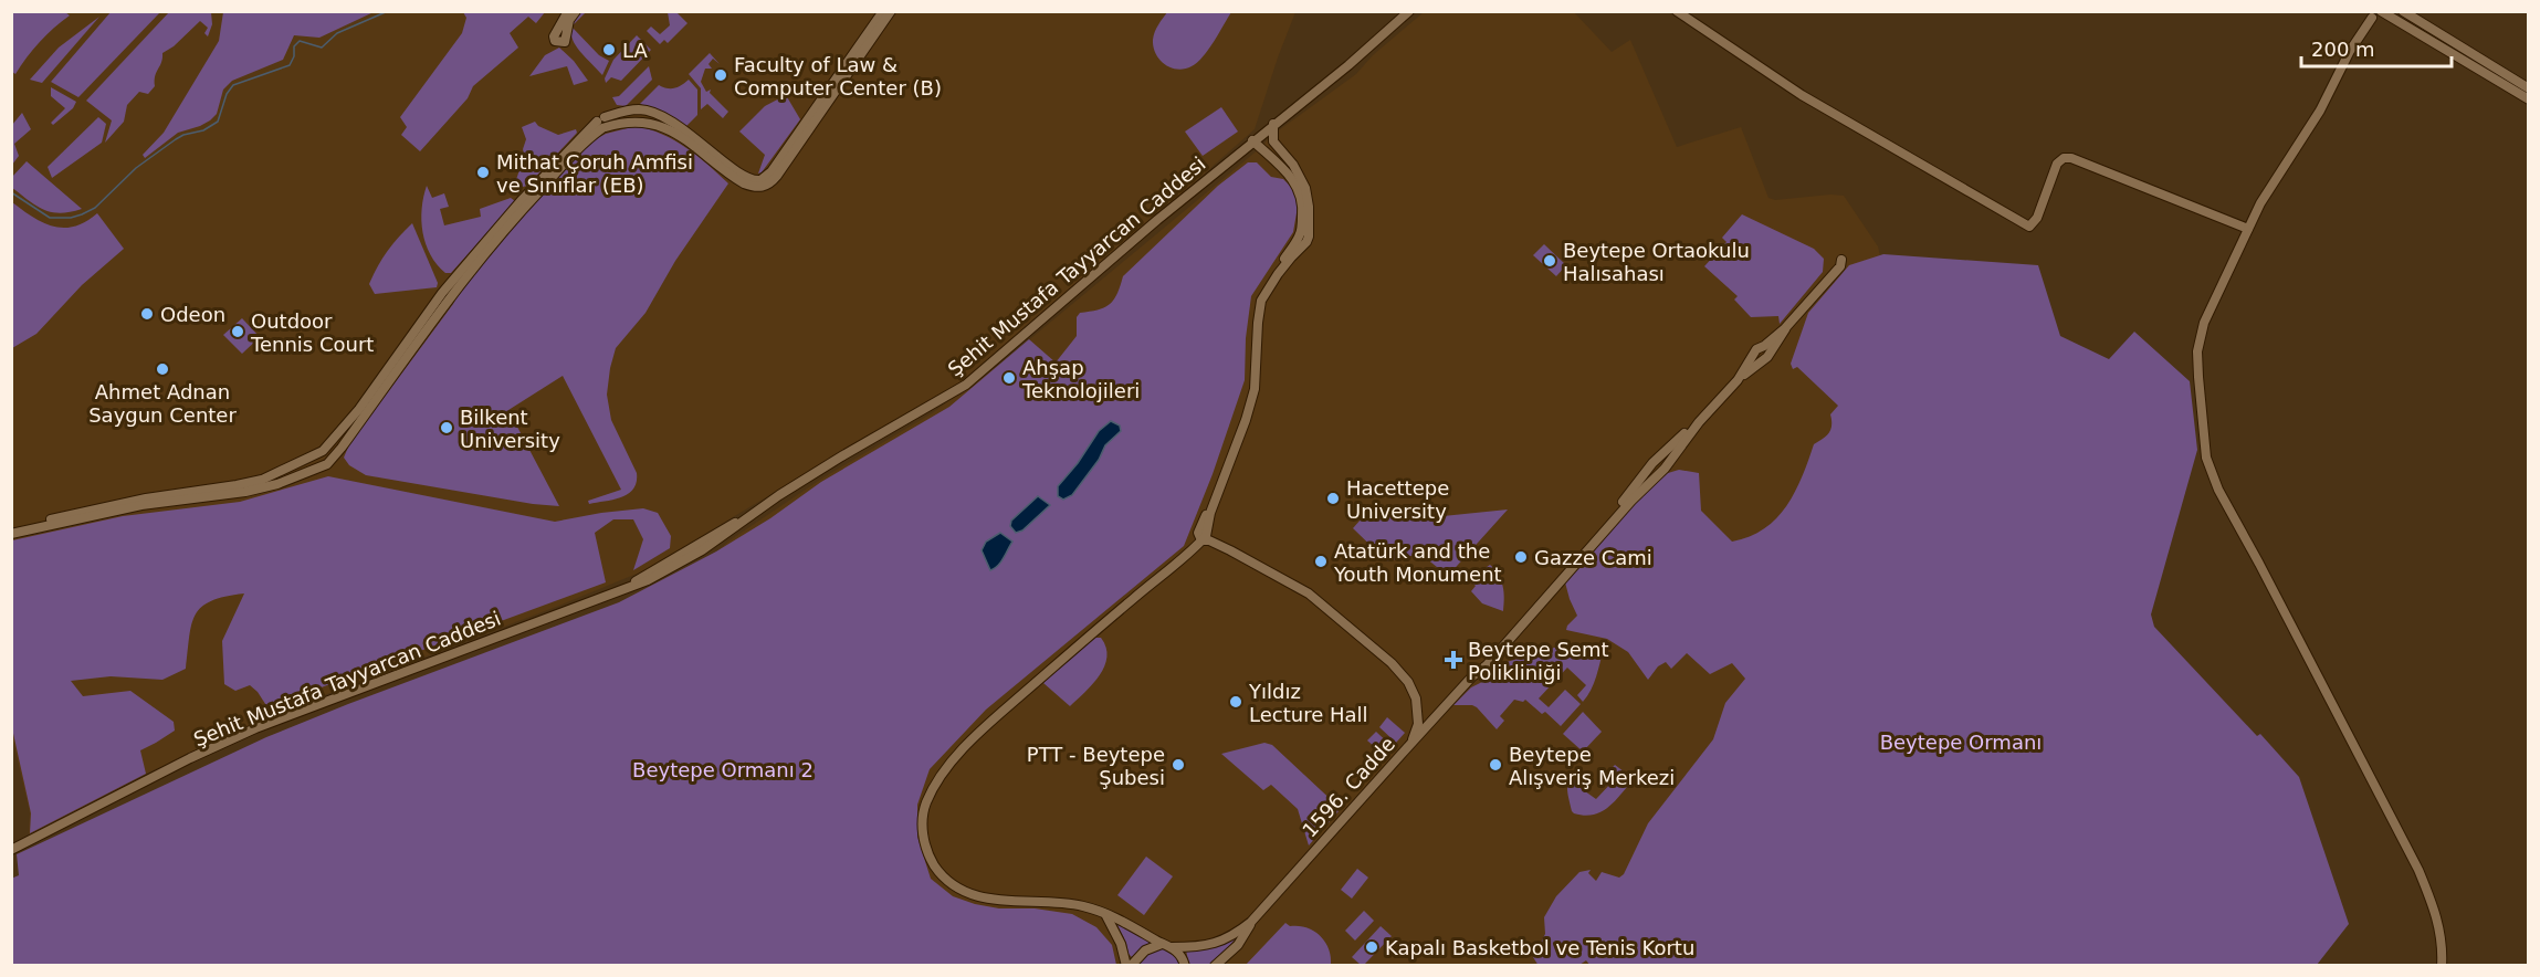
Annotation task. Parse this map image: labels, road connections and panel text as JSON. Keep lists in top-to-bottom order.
{
  "streets": {
    "street": ["Şehit Mustafa Tayyarcan Caddesi", "1596. Cadde"]
  },
  "parks": ["Beytepe Ormanı", "Beytepe Ormanı 2"],
  "places": {
    "other": [
      "LA",
      "Faculty of Law & Computer Center (B)",
      "Mithat Çoruh Amfisi ve Sınıflar (EB)",
      "Beytepe Ortaokulu Halısahası",
      "Odeon",
      "Outdoor Tennis Court",
      "Ahmet Adnan Saygun Center",
      "Ahşap Teknolojileri",
      "Bilkent University",
      "Hacettepe University",
      "Gazze Cami",
      "Atatürk and the Youth Monument",
      "Yıldız Lecture Hall",
      "PTT - Beytepe Şubesi",
      "Beytepe Alışveriş Merkezi",
      "Kapalı Basketbol ve Tenis Kortu"
    ],
    "health": ["Beytepe Semt Polikliniği"]
  },
  "scale_bar": "200 m"
}
